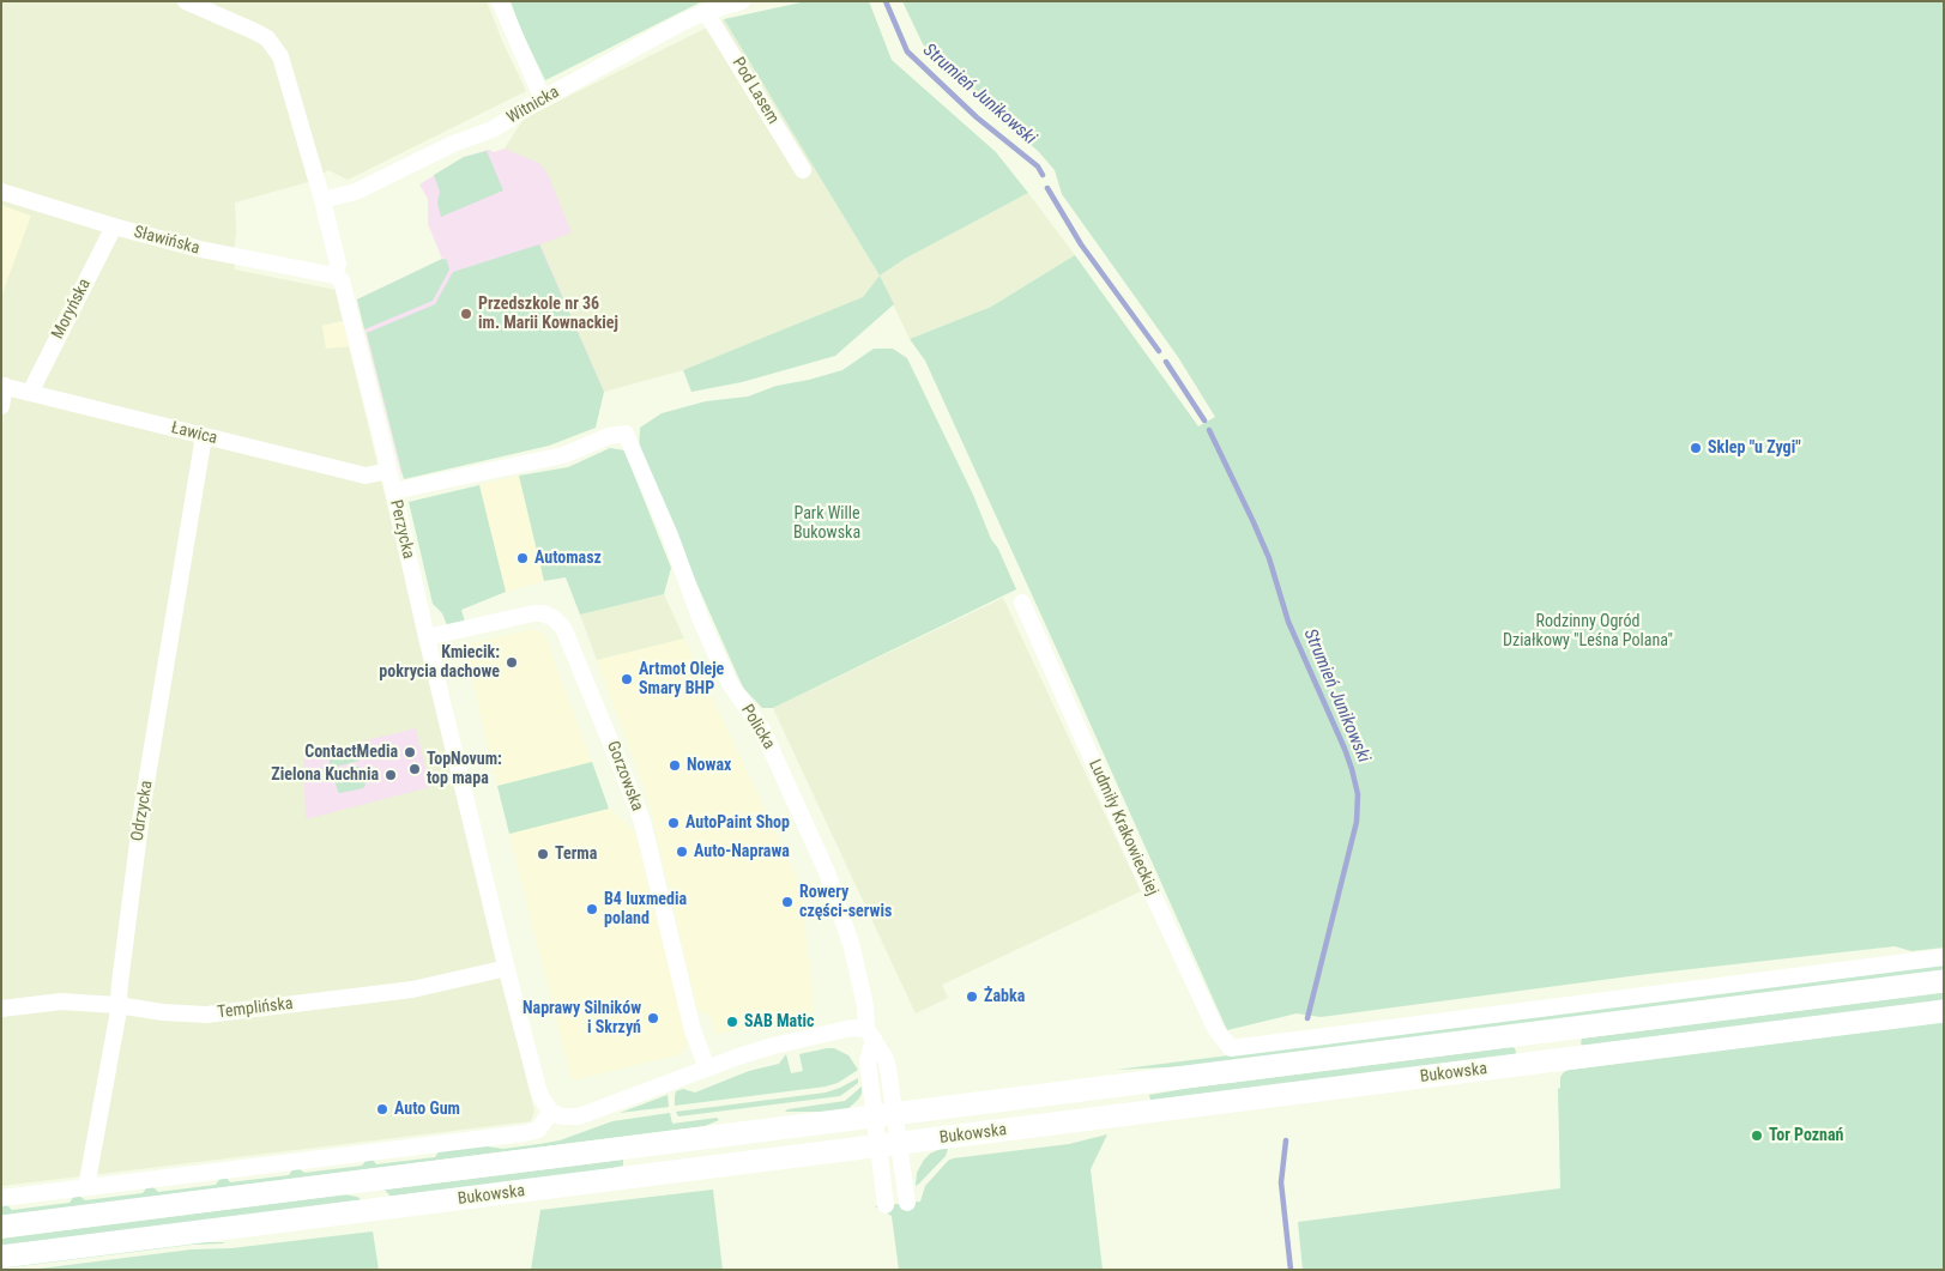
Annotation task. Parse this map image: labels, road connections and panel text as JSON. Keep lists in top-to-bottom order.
{
  "streets": {
    "main road": ["Bukowska"],
    "street": [
      "Pod Lasem",
      "Witnicka",
      "Sławińska",
      "Moryńska",
      "Ławica",
      "Perzycka",
      "Policka",
      "Gorzowska",
      "Odrzycka",
      "Ludmiły Krakowieckiej",
      "Templińska"
    ]
  },
  "crossings": [
    ["Pod Lasem", "Witnicka"],
    ["Witnicka", "Perzycka"],
    ["Sławińska", "Moryńska"],
    ["Sławińska", "Perzycka"],
    ["Moryńska", "Ławica"],
    ["Ławica", "Perzycka"],
    ["Ławica", "Odrzycka"],
    ["Perzycka", "Policka"],
    ["Perzycka", "Gorzowska"],
    ["Perzycka", "Templińska"],
    ["Policka", "Bukowska"],
    ["Odrzycka", "Templińska"]
  ],
  "water": ["Strumień Junikowski"],
  "parks": ["Park Wille Bukowska", "Rodzinny Ogród Działkowy \"Leśna Polana\""],
  "places": [
    "Przedszkole nr 36 im. Marii Kownackiej",
    "Sklep \"u Zygi\"",
    "Automasz",
    "Kmiecik: pokrycia dachowe",
    "Artmot Oleje Smary BHP",
    "ContactMedia",
    "Nowax",
    "TopNovum: top mapa",
    "Zielona Kuchnia",
    "AutoPaint Shop",
    "Auto-Naprawa",
    "Terma",
    "Rowery części-serwis",
    "B4 luxmedia poland",
    "Żabka",
    "Naprawy Silników i Skrzyń",
    "SAB Matic",
    "Auto Gum",
    "Tor Poznań"
  ]
}
